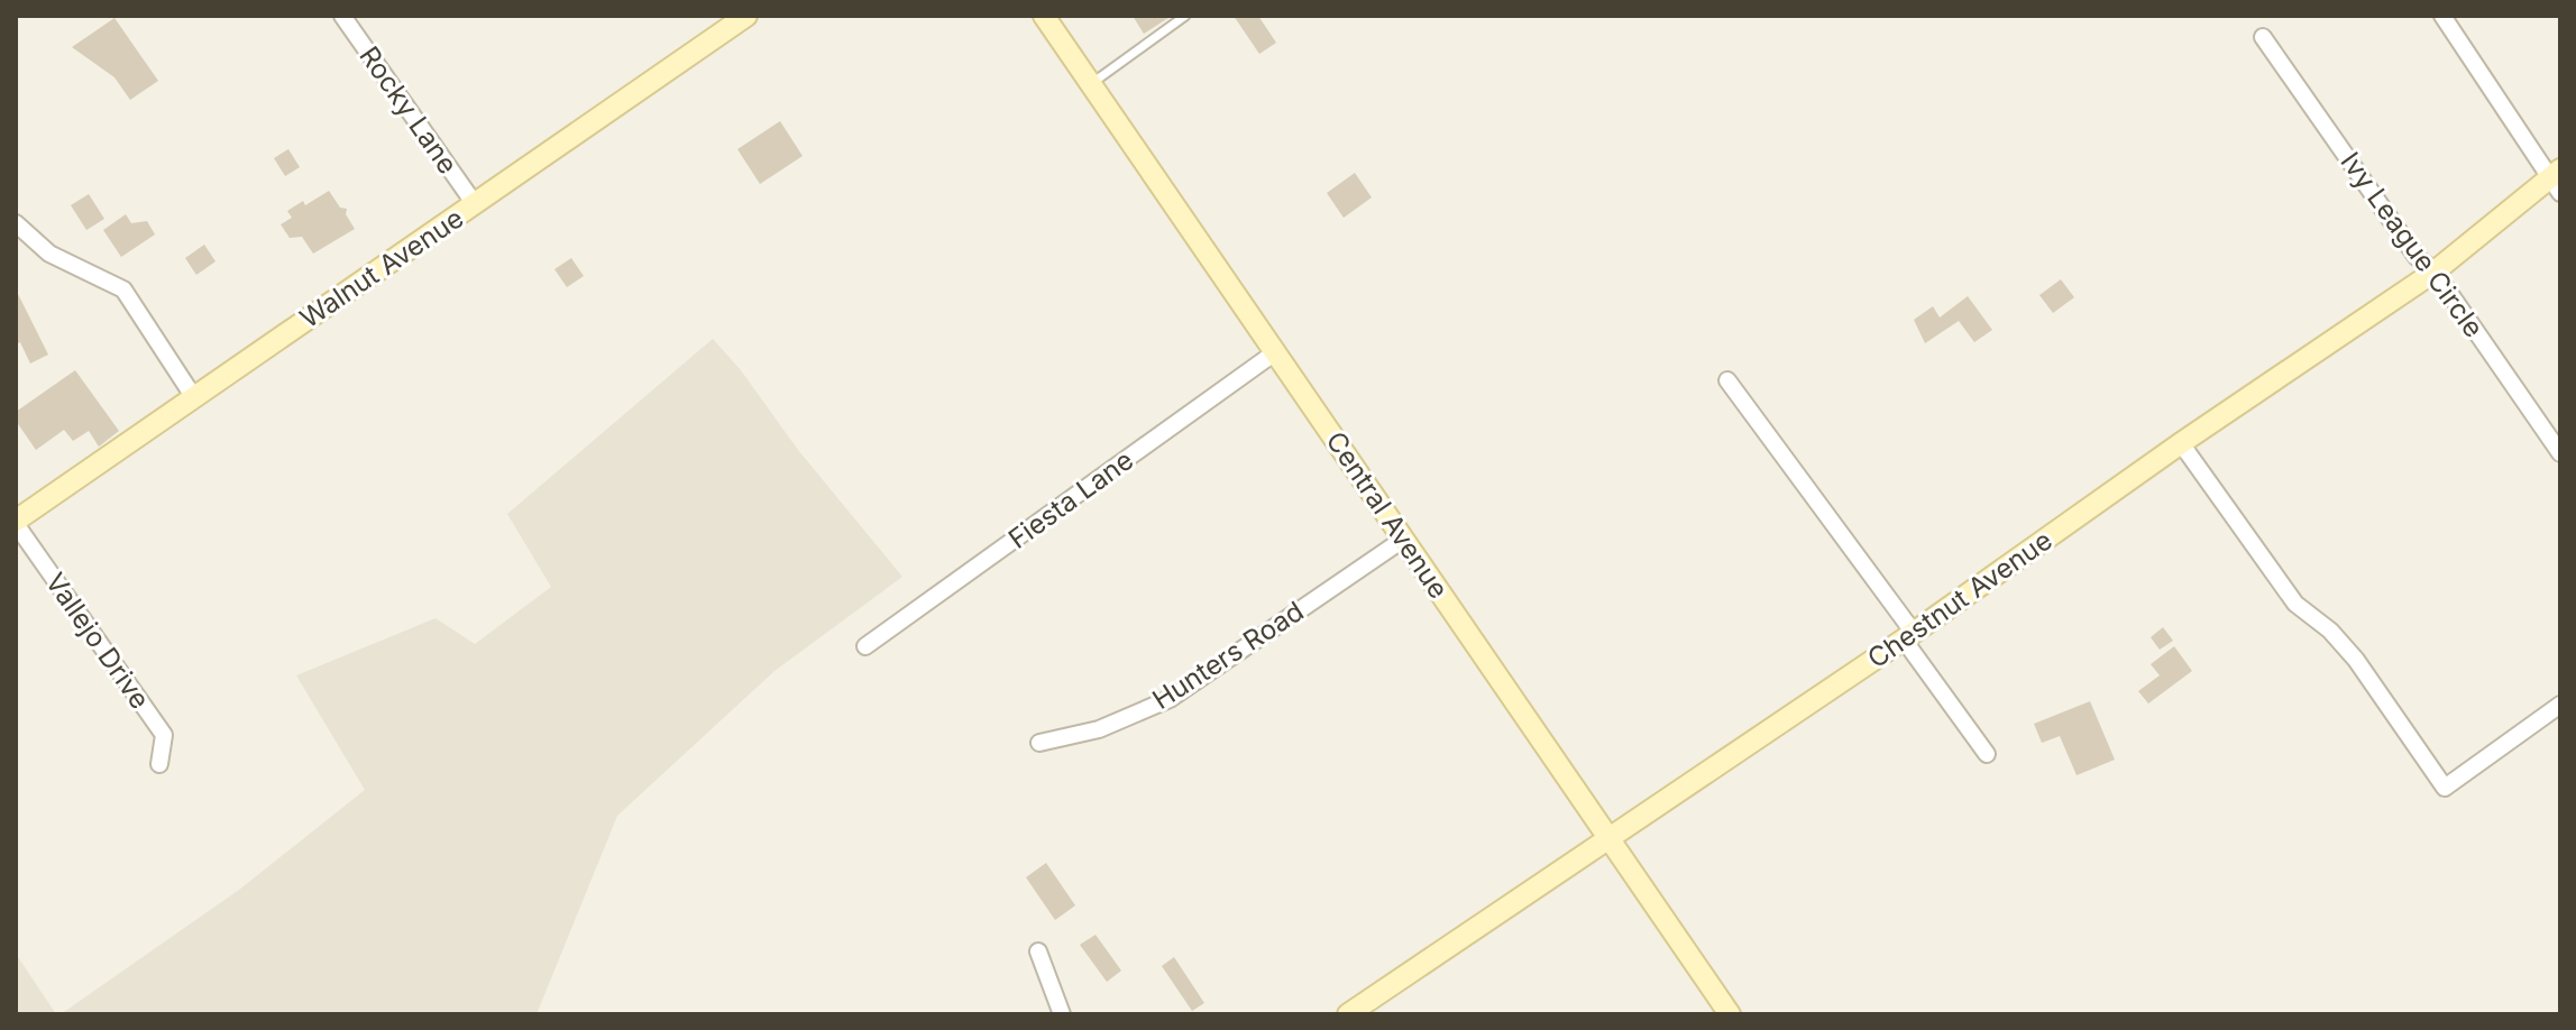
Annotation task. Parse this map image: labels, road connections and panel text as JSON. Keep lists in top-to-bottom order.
{
  "streets": {
    "street": [
      "Rocky Lane",
      "Ivy League Circle",
      "Walnut Avenue",
      "Fiesta Lane",
      "Central Avenue",
      "Chestnut Avenue",
      "Vallejo Drive",
      "Hunters Road"
    ]
  },
  "crossings": [
    ["Rocky Lane", "Walnut Avenue"],
    ["Ivy League Circle", "Chestnut Avenue"],
    ["Walnut Avenue", "Vallejo Drive"],
    ["Fiesta Lane", "Central Avenue"],
    ["Central Avenue", "Chestnut Avenue"],
    ["Central Avenue", "Hunters Road"]
  ]
}
